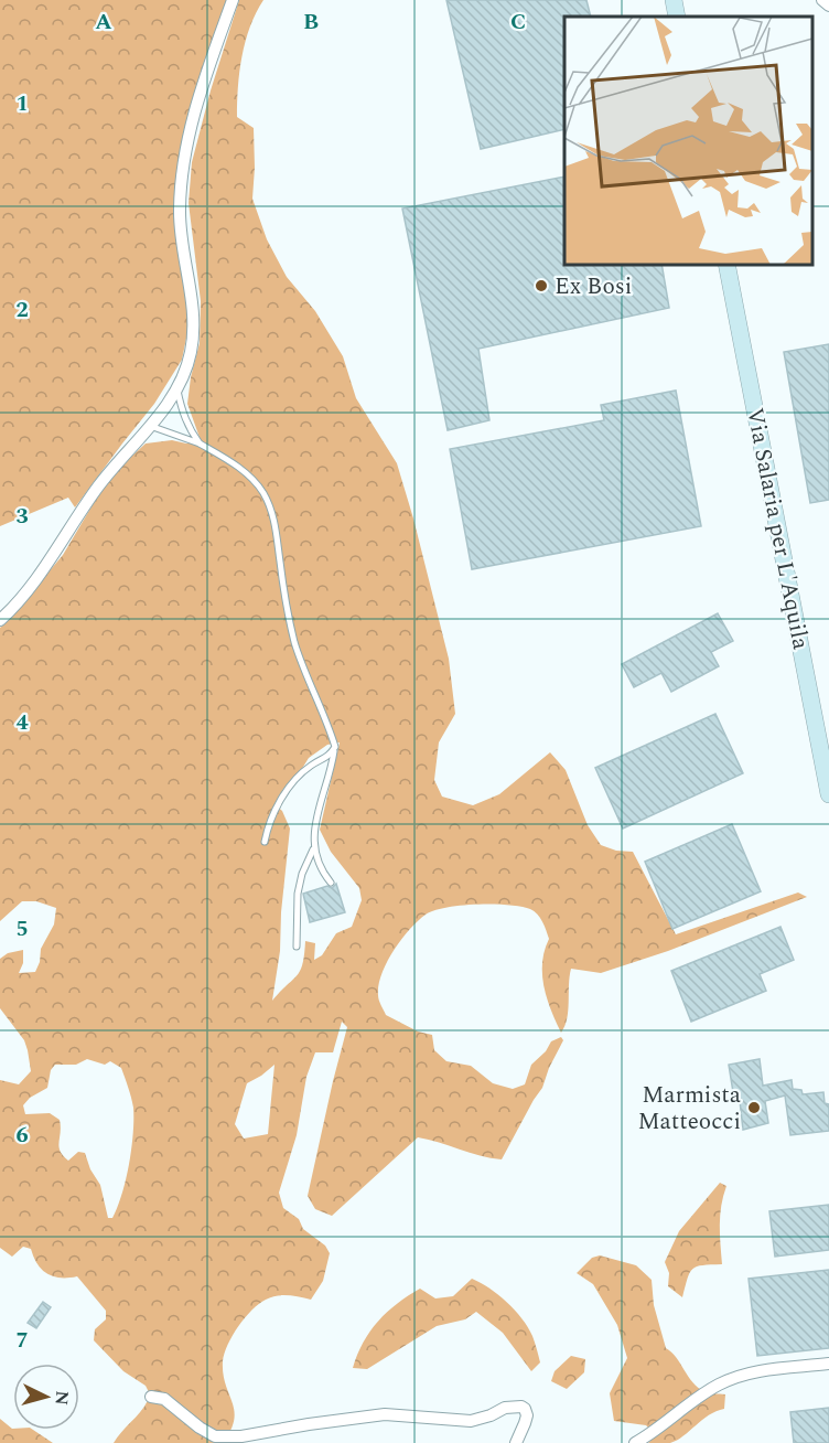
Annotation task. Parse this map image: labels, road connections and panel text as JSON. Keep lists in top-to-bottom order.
{
  "streets": {
    "main road": ["Via Salaria per L'Aquila"]
  },
  "places": ["Ex Bosi", "Marmista Matteocci"],
  "north": "right",
  "grid": {
    "columns": ["A", "B", "C"],
    "rows": [
      "1",
      "2",
      "3",
      "4",
      "5",
      "6",
      "7"
    ]
  }
}
